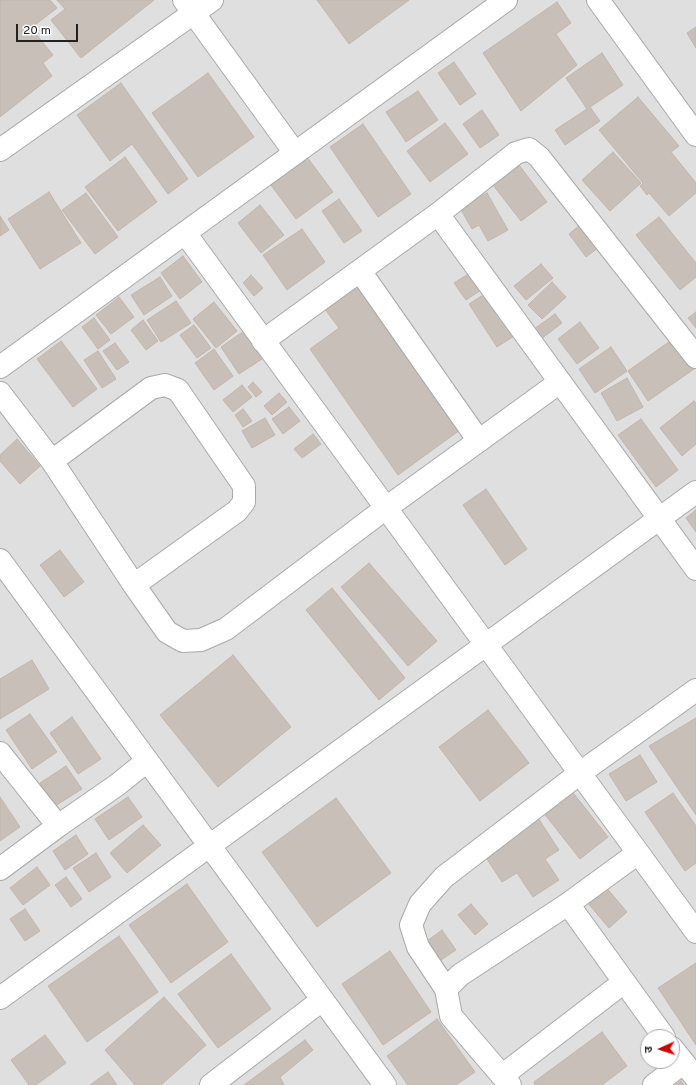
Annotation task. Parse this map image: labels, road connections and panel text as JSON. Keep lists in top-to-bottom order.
{
  "scale_bar": "20 m",
  "north": "left"
}
